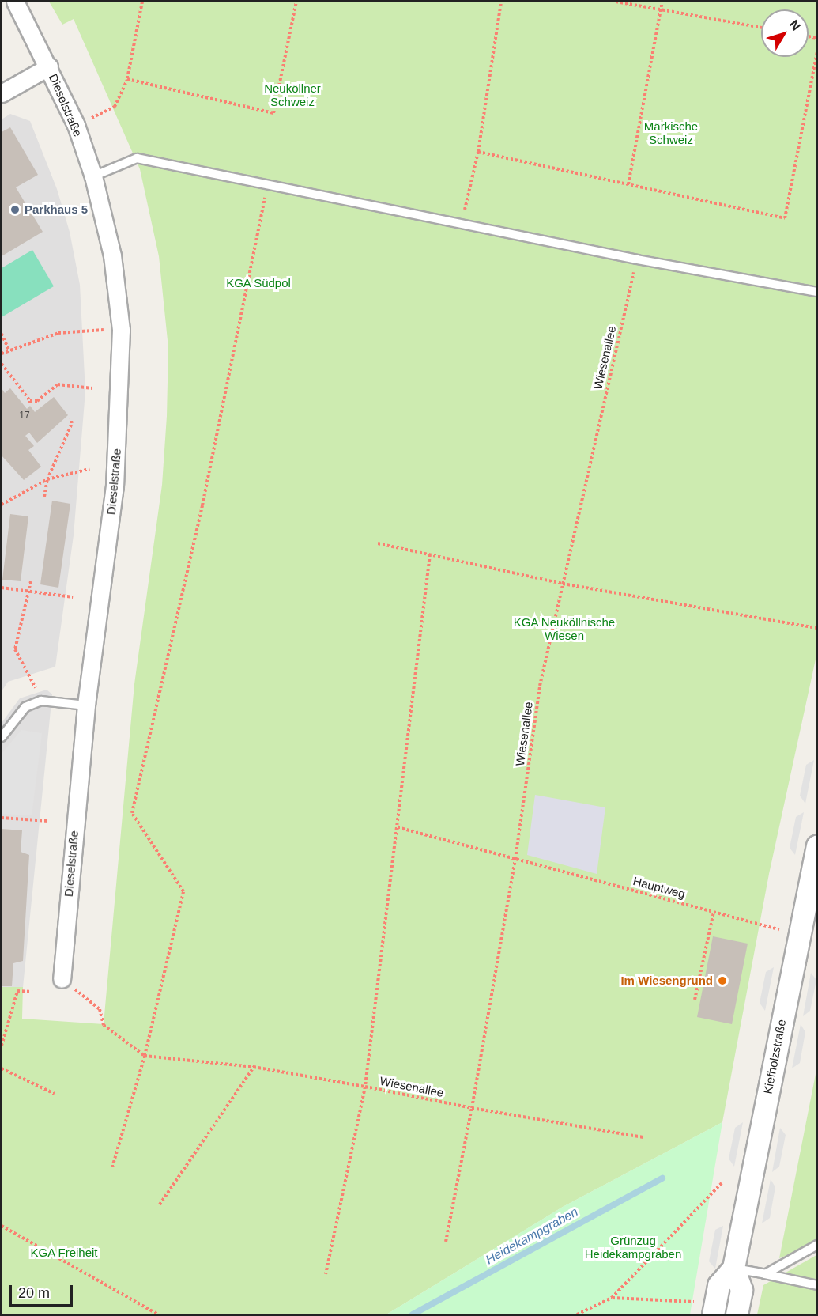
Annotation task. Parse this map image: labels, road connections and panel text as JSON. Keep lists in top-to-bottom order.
{
  "streets": {
    "street": ["Dieselstraße", "Kiefholzstraße"],
    "path": ["Wiesenallee", "Hauptweg"]
  },
  "crossings": [
    ["Wiesenallee", "Hauptweg"],
    ["Hauptweg", "Kiefholzstraße"]
  ],
  "water": ["Heidekampgraben"],
  "parks": [
    "Neuköllner Schweiz",
    "Märkische Schweiz",
    "KGA Südpol",
    "KGA Neuköllnische Wiesen",
    "Grünzug Heidekampgraben",
    "KGA Freiheit"
  ],
  "places": ["Parkhaus 5", "Im Wiesengrund"],
  "house_numbers": ["17"],
  "scale_bar": "20 m",
  "north": "top right"
}
